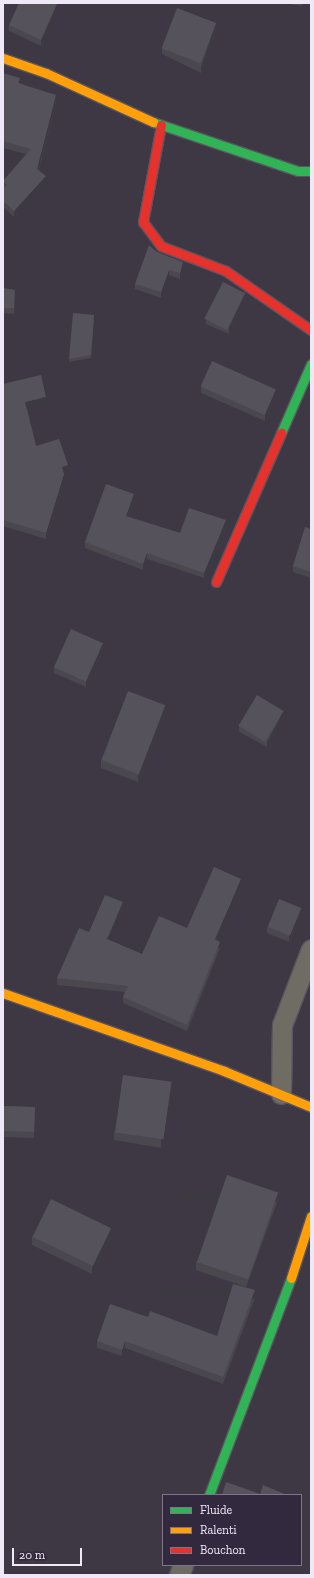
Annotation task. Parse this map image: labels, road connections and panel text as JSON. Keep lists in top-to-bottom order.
{
  "legend": ["Fluide", "Ralenti", "Bouchon"],
  "scale_bar": "20 m"
}
